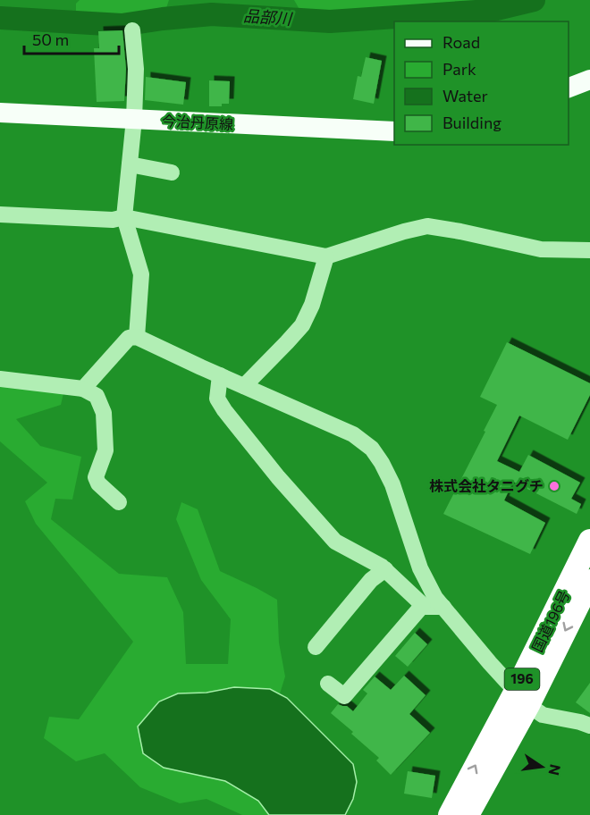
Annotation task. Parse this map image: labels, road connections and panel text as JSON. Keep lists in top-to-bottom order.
{
  "streets": {
    "highway": ["国道196号", "196"],
    "main road": ["今治丹原線"]
  },
  "water": ["品部川"],
  "places": ["株式会社タニグチ"],
  "legend": [
    "Road",
    "Park",
    "Water",
    "Building"
  ],
  "scale_bar": "50 m",
  "north": "right"
}
